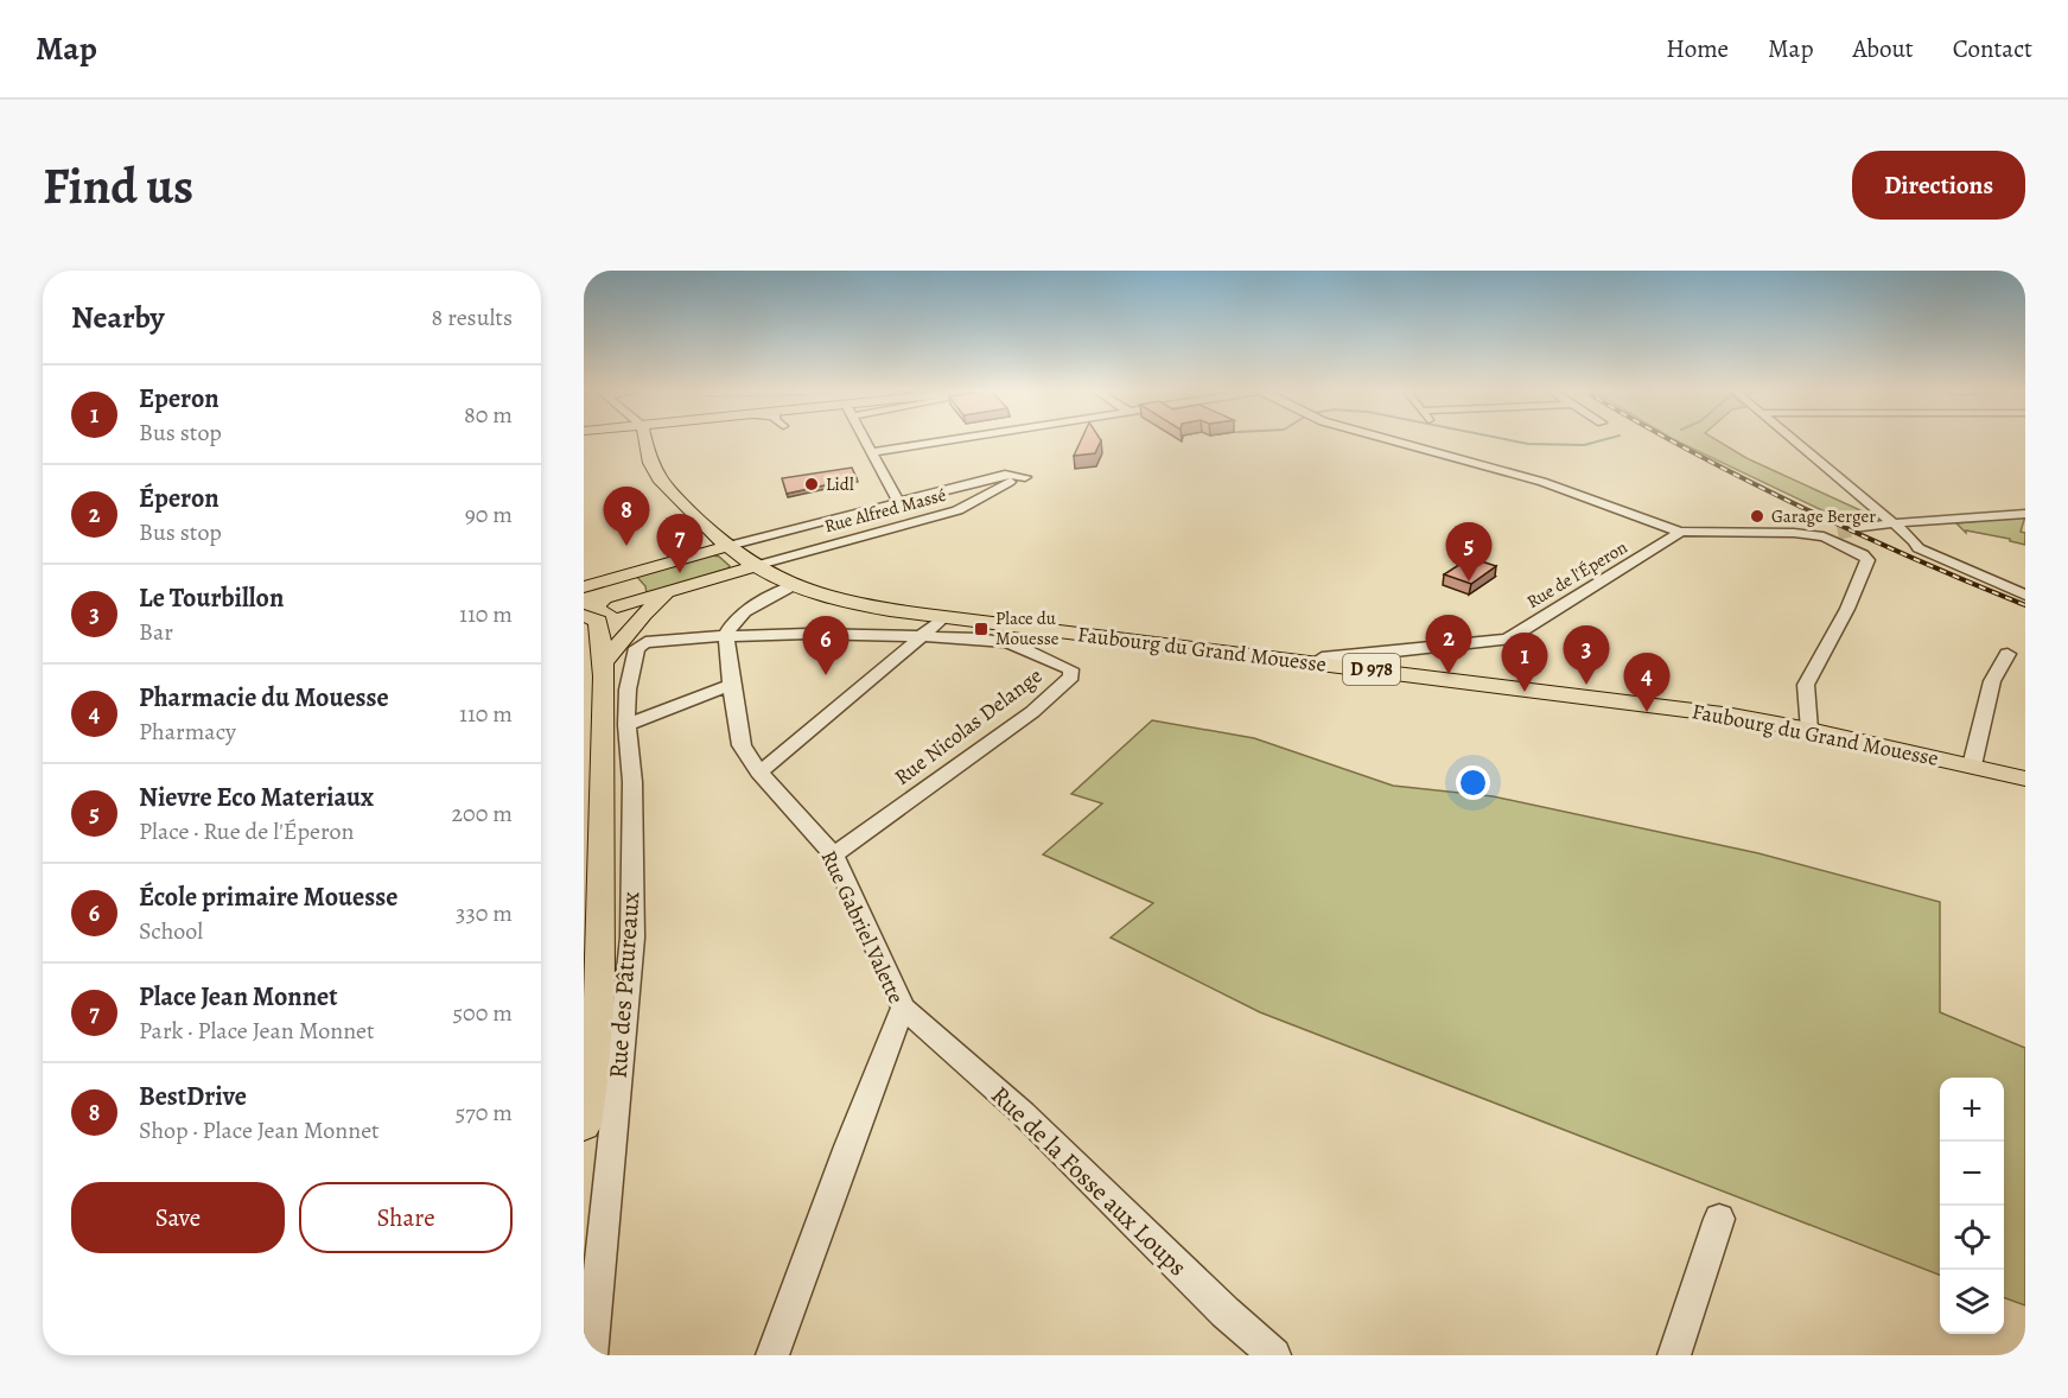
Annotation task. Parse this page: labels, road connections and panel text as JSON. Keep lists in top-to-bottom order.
{
  "streets": {
    "main road": ["Faubourg du Grand Mouesse", "D 978"],
    "street": [
      "Rue Alfred Massé",
      "Rue de l'Éperon",
      "Rue Nicolas Delange",
      "Rue Gabriel Valette",
      "Rue des Pâtureaux",
      "Rue de la Fosse aux Loups"
    ]
  },
  "crossings": [
    ["Rue Alfred Massé", "Faubourg du Grand Mouesse"],
    ["Rue de l'Éperon", "Faubourg du Grand Mouesse"],
    ["Faubourg du Grand Mouesse", "D 978"],
    ["Rue Nicolas Delange", "Rue Gabriel Valette"],
    ["Rue Gabriel Valette", "Rue des Pâtureaux"],
    ["Rue Gabriel Valette", "Rue de la Fosse aux Loups"]
  ],
  "places": {
    "other": ["Lidl", "Garage Berger"],
    "transit": ["Place du Mouesse"]
  },
  "page": {
    "header": "Map",
    "nav": [
      "Home",
      "Map",
      "About",
      "Contact"
    ],
    "buttons": [
      "Directions",
      ["Save", "Share"]
    ],
    "title": "Find us",
    "heading": ["Nearby", "8 results"],
    "list": [
      {
        "mark": "1",
        "name": "Eperon",
        "note": "Bus stop",
        "value": "80 m"
      },
      {
        "mark": "2",
        "name": "Éperon",
        "note": "Bus stop",
        "value": "90 m"
      },
      {
        "mark": "3",
        "name": "Le Tourbillon",
        "note": "Bar",
        "value": "110 m"
      },
      {
        "mark": "4",
        "name": "Pharmacie du Mouesse",
        "note": "Pharmacy",
        "value": "110 m"
      },
      {
        "mark": "5",
        "name": "Nievre Eco Materiaux",
        "note": "Place · Rue de l'Éperon",
        "value": "200 m"
      },
      {
        "mark": "6",
        "name": "École primaire Mouesse",
        "note": "School",
        "value": "330 m"
      },
      {
        "mark": "7",
        "name": "Place Jean Monnet",
        "note": "Park · Place Jean Monnet",
        "value": "500 m"
      },
      {
        "mark": "8",
        "name": "BestDrive",
        "note": "Shop · Place Jean Monnet",
        "value": "570 m"
      }
    ],
    "pins": [
      "8",
      "7",
      "5",
      "2",
      "6",
      "3",
      "1",
      "4"
    ],
    "map_buttons": ["+", "−"]
  }
}
